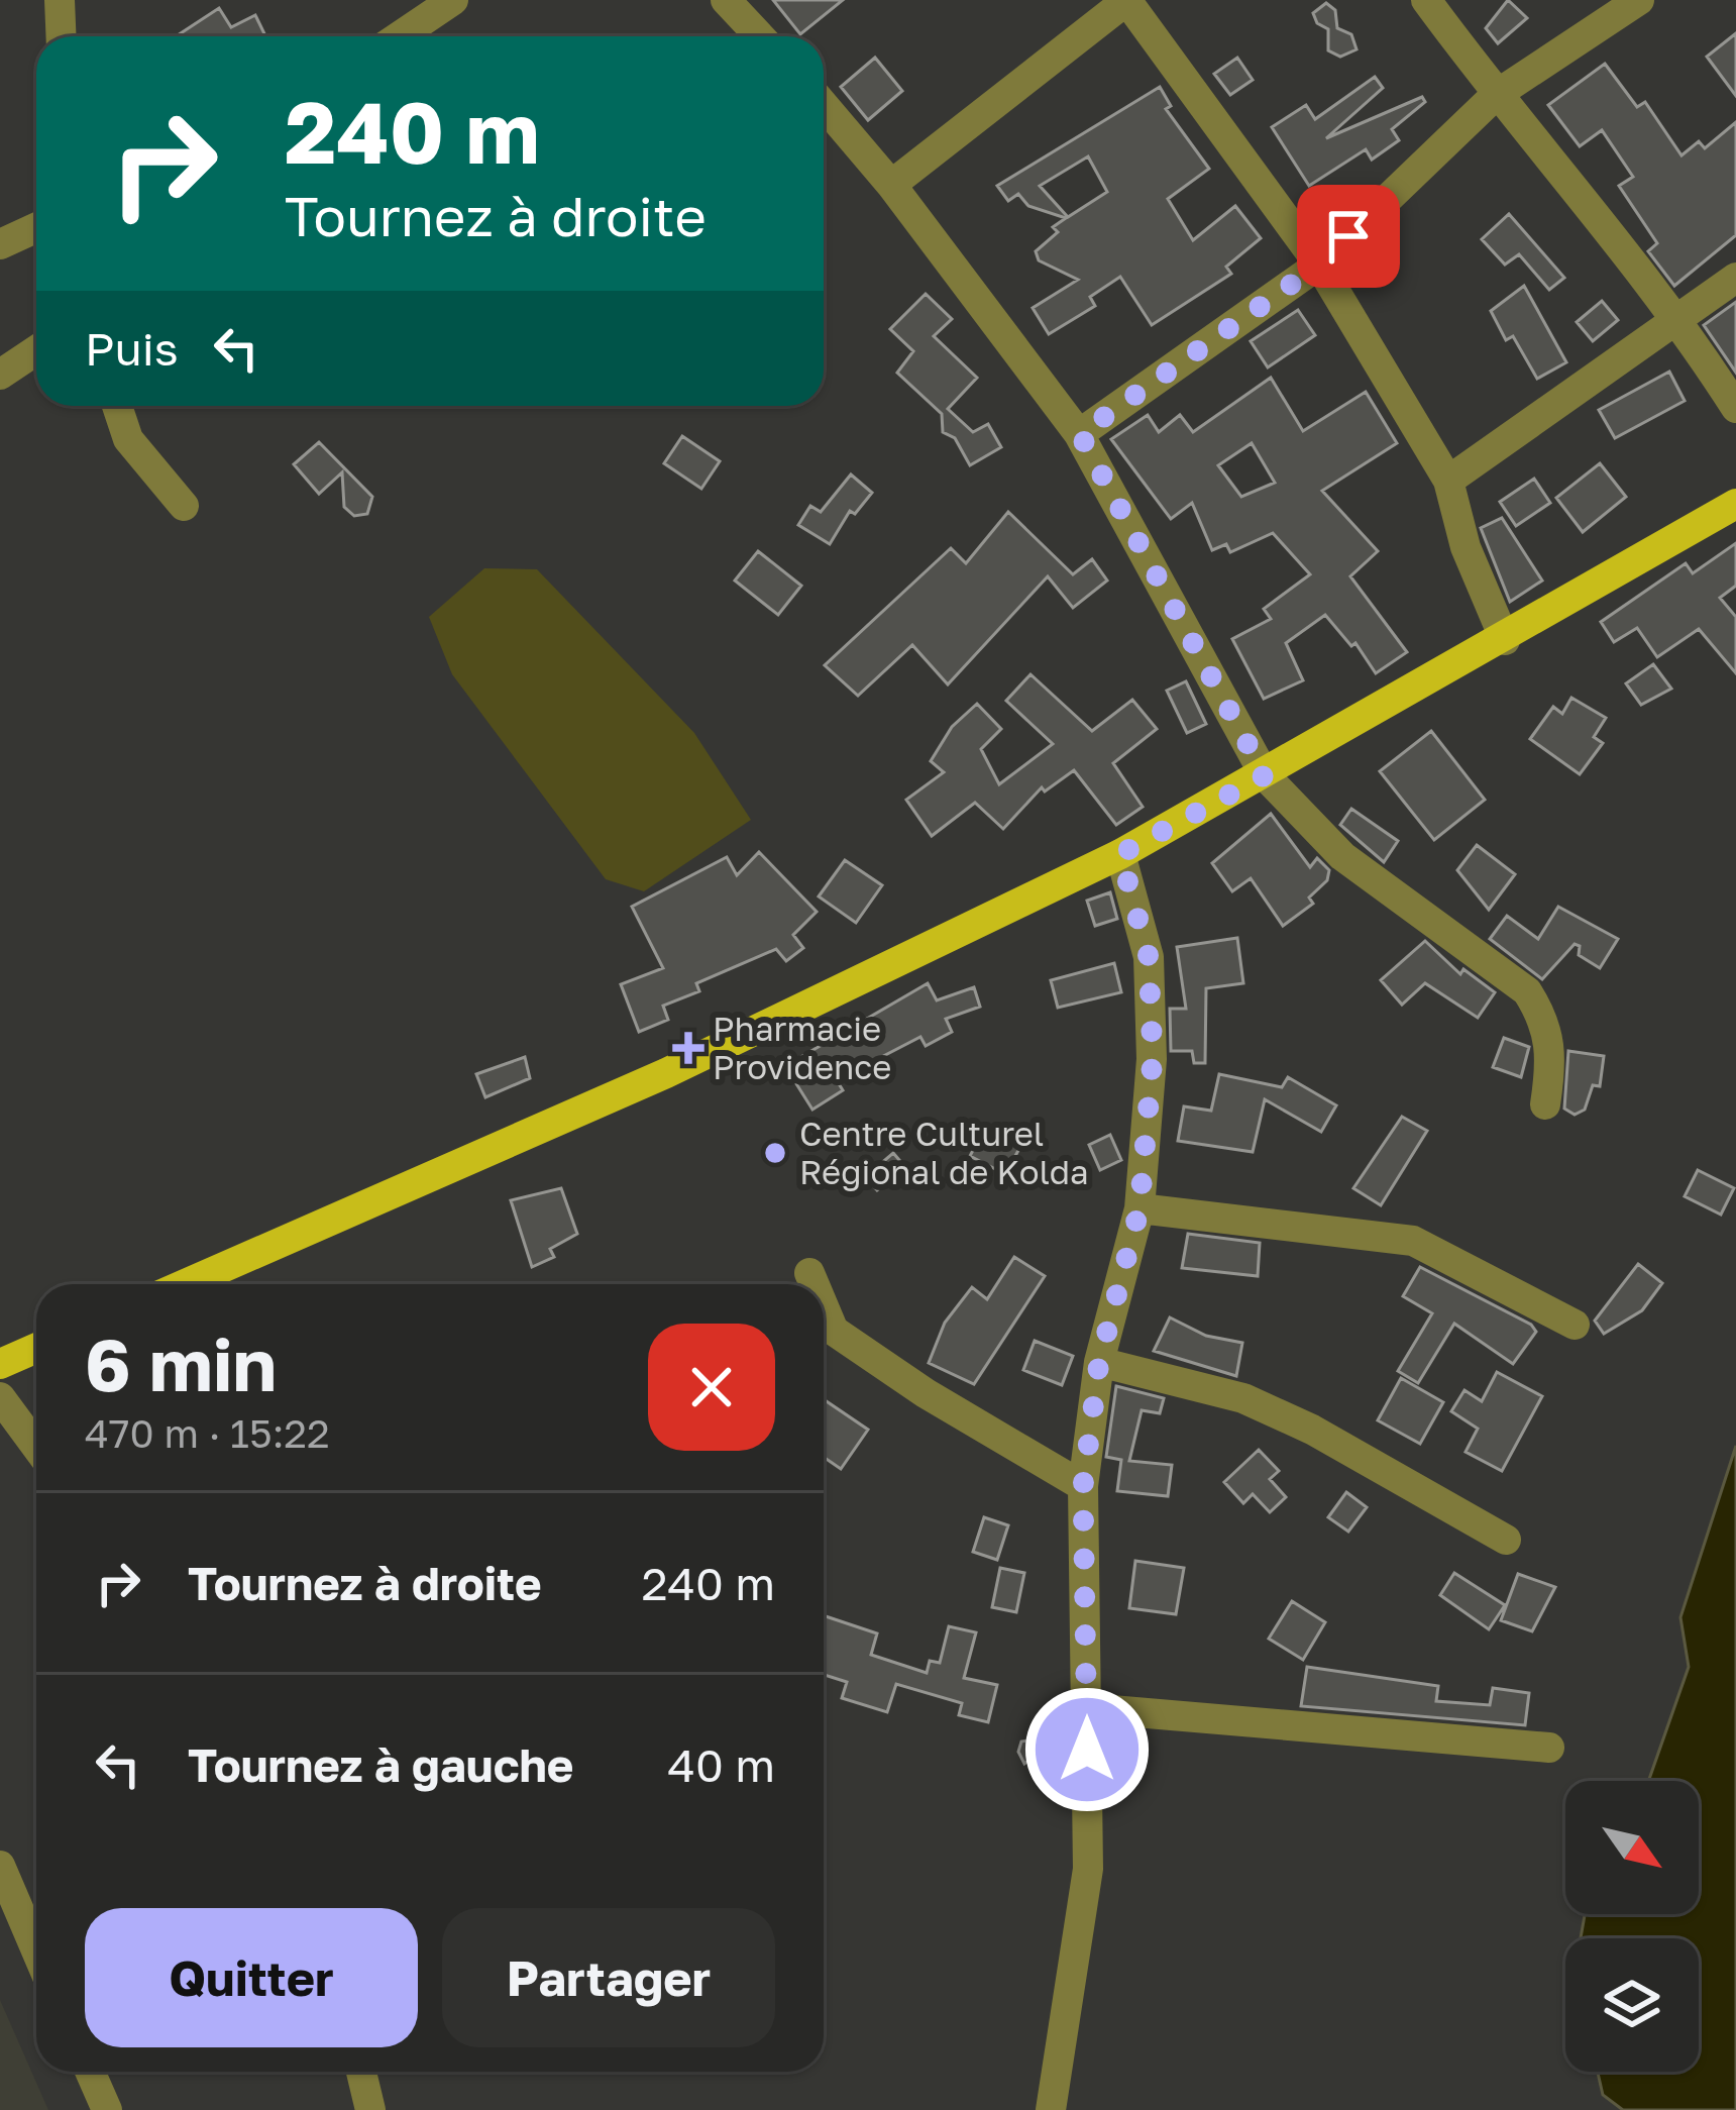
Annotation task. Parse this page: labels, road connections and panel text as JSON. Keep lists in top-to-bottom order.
{
  "places": {
    "health": ["Pharmacie Providence"],
    "other": ["Centre Culturel Régional de Kolda"]
  },
  "north": "bottom right",
  "page": {
    "turn": ["240 m", "Tournez à droite"],
    "then": "Puis",
    "heading": ["6 min", "470 m · 15:22"],
    "list": [
      {
        "name": "Tournez à droite",
        "value": "240 m"
      },
      {
        "name": "Tournez à gauche",
        "value": "40 m"
      }
    ],
    "buttons": ["Quitter", "Partager"]
  }
}
